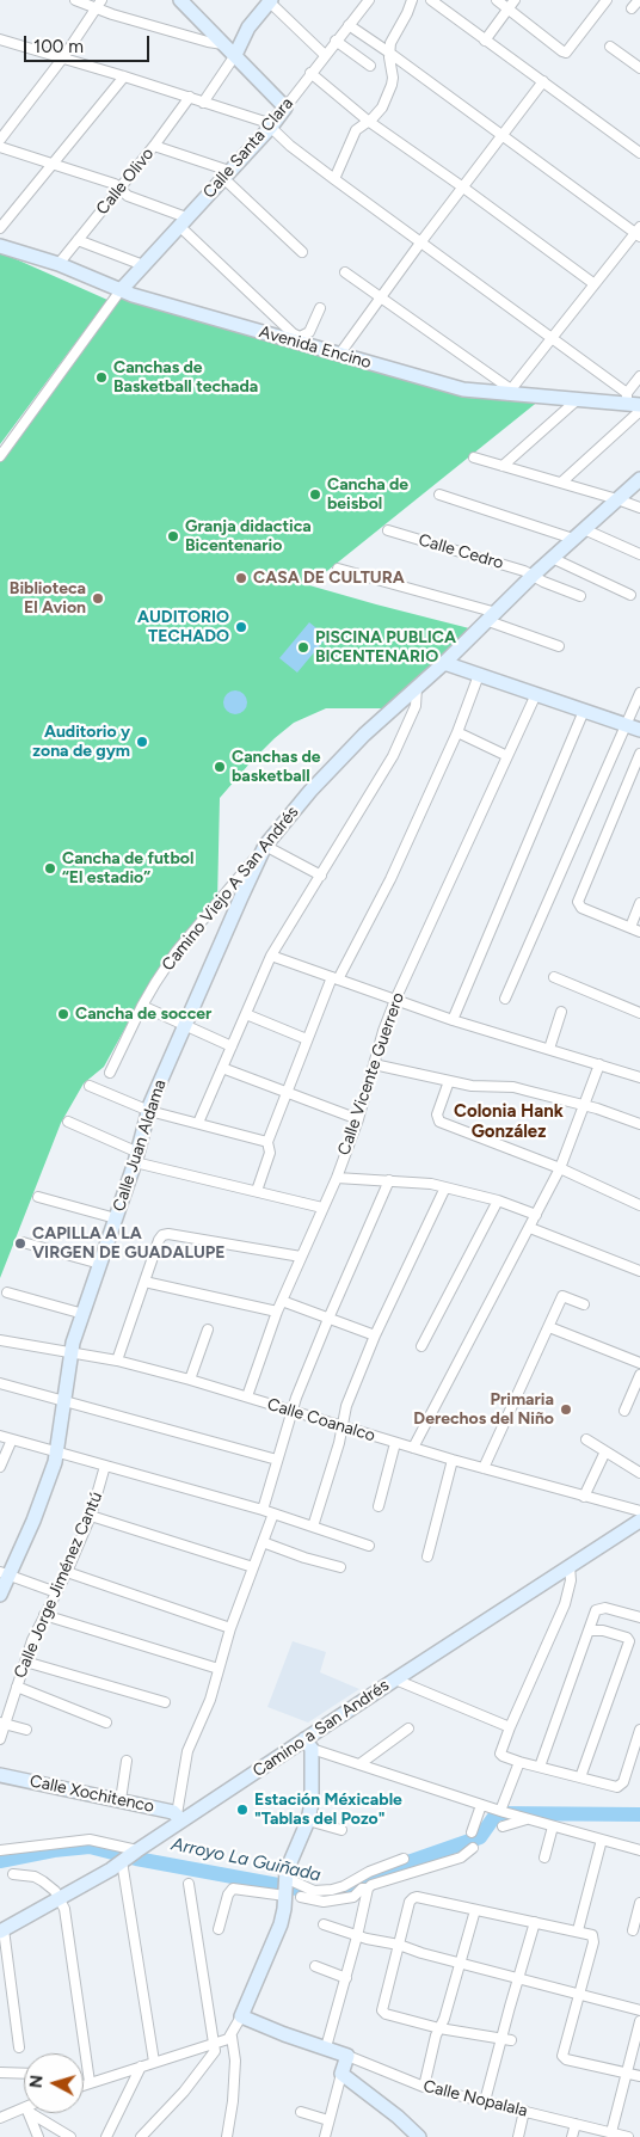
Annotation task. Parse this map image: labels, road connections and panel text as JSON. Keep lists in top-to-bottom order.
{
  "streets": {
    "street": [
      "Calle Santa Clara",
      "Calle Olivo",
      "Avenida Encino",
      "Calle Cedro",
      "Camino Viejo A San Andrés",
      "Calle Vicente Guerrero",
      "Calle Juan Aldama",
      "Calle Coanalco",
      "Calle Jorge Jiménez Cantú",
      "Camino a San Andrés",
      "Calle Xochitenco",
      "Calle Nopalala"
    ]
  },
  "crossings": [
    ["Calle Santa Clara", "Avenida Encino"],
    ["Calle Olivo", "Avenida Encino"],
    ["Calle Cedro", "Camino Viejo A San Andrés"],
    ["Camino Viejo A San Andrés", "Calle Juan Aldama"],
    ["Calle Vicente Guerrero", "Calle Coanalco"],
    ["Calle Juan Aldama", "Calle Coanalco"],
    ["Camino a San Andrés", "Calle Xochitenco"]
  ],
  "districts": ["Colonia Hank González"],
  "water": ["Arroyo La Guiñada"],
  "places": [
    "Canchas de Basketball techada",
    "Cancha de beisbol",
    "Granja didactica Bicentenario",
    "CASA DE CULTURA",
    "Biblioteca El Avion",
    "AUDITORIO TECHADO",
    "PISCINA PUBLICA BICENTENARIO",
    "Auditorio y zona de gym",
    "Canchas de basketball",
    "Cancha de futbol “El estadio”",
    "Cancha de soccer",
    "CAPILLA A LA VIRGEN DE GUADALUPE",
    "Primaria Derechos del Niño",
    "Estación Méxicable \"Tablas del Pozo\""
  ],
  "scale_bar": "100 m",
  "north": "left"
}
